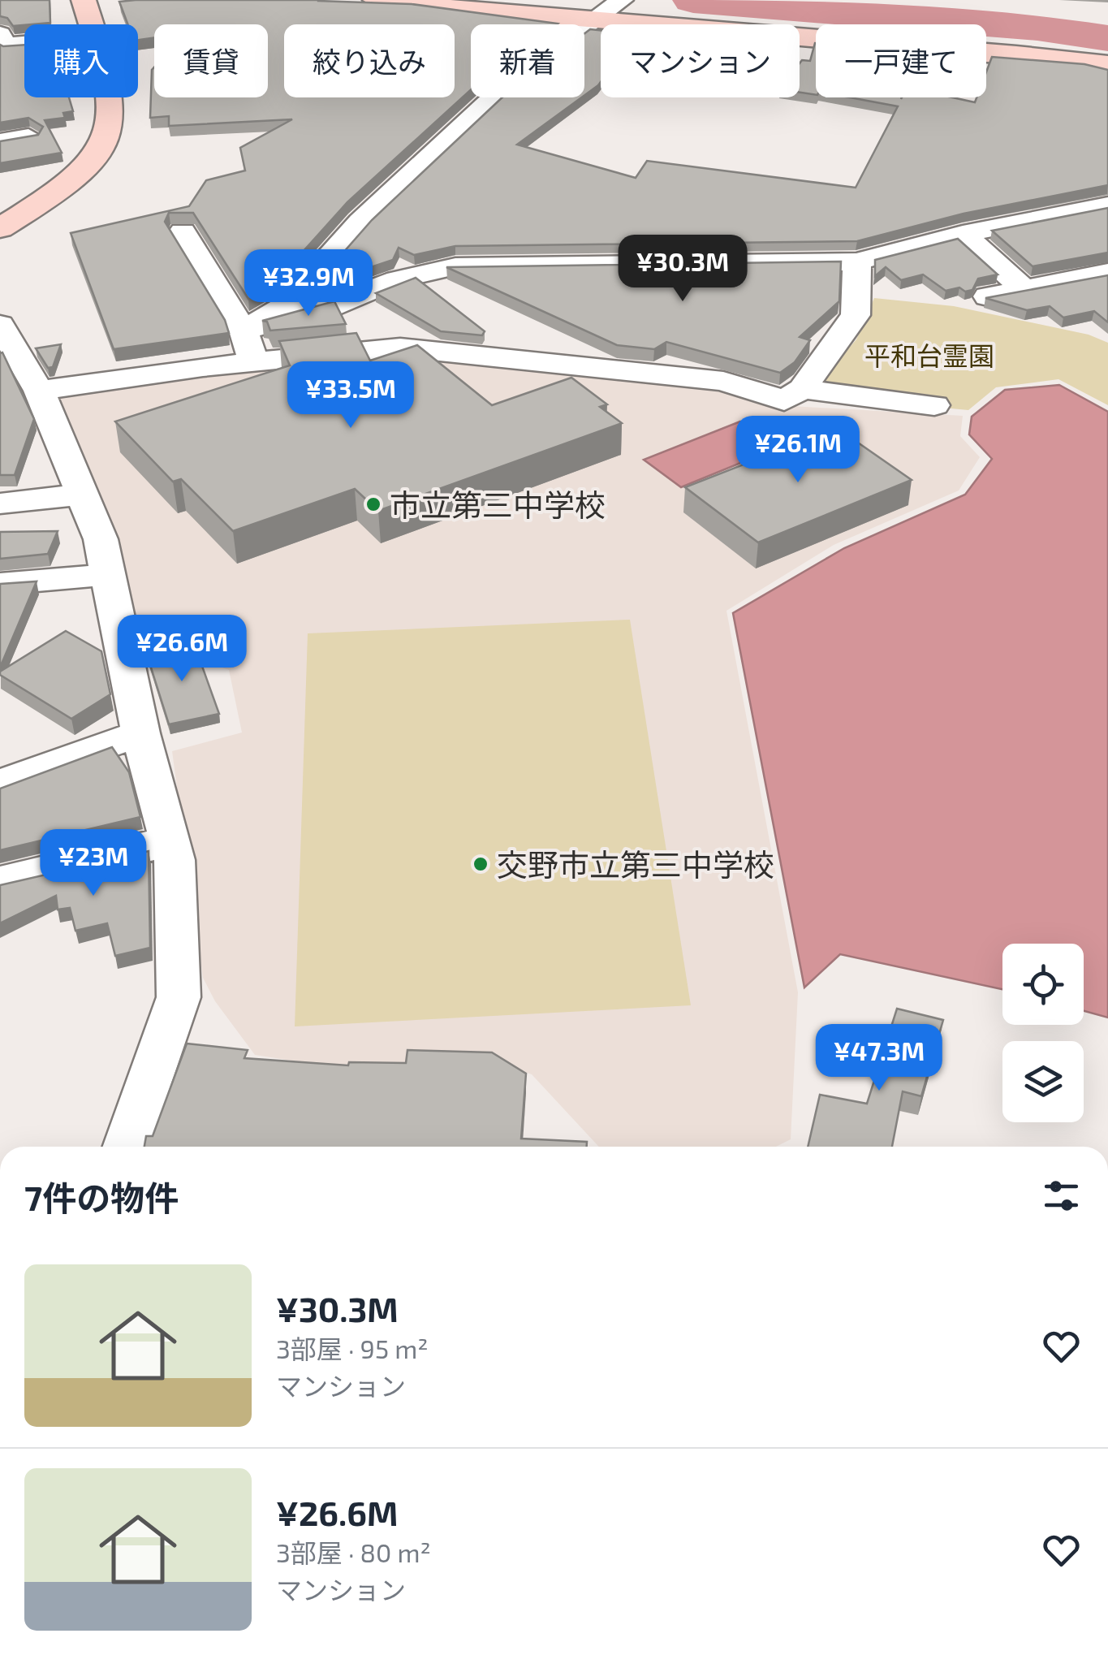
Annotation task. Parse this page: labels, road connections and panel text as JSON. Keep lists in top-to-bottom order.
{
  "parks": ["平和台霊園"],
  "places": ["市立第三中学校", "交野市立第三中学校"],
  "page": {
    "chip": [
      "購入",
      "賃貸",
      "絞り込み",
      "新着",
      "マンション",
      "一戸建て"
    ],
    "price": [
      "¥30.3M",
      "¥32.9M",
      "¥33.5M",
      "¥26.1M",
      "¥26.6M",
      "¥23M",
      "¥47.3M"
    ],
    "heading": "7件の物件",
    "list": [
      {
        "name": "¥30.3M",
        "note": "3部屋 · 95 m² · マンション"
      },
      {
        "name": "¥26.6M",
        "note": "3部屋 · 80 m² · マンション"
      }
    ]
  }
}
